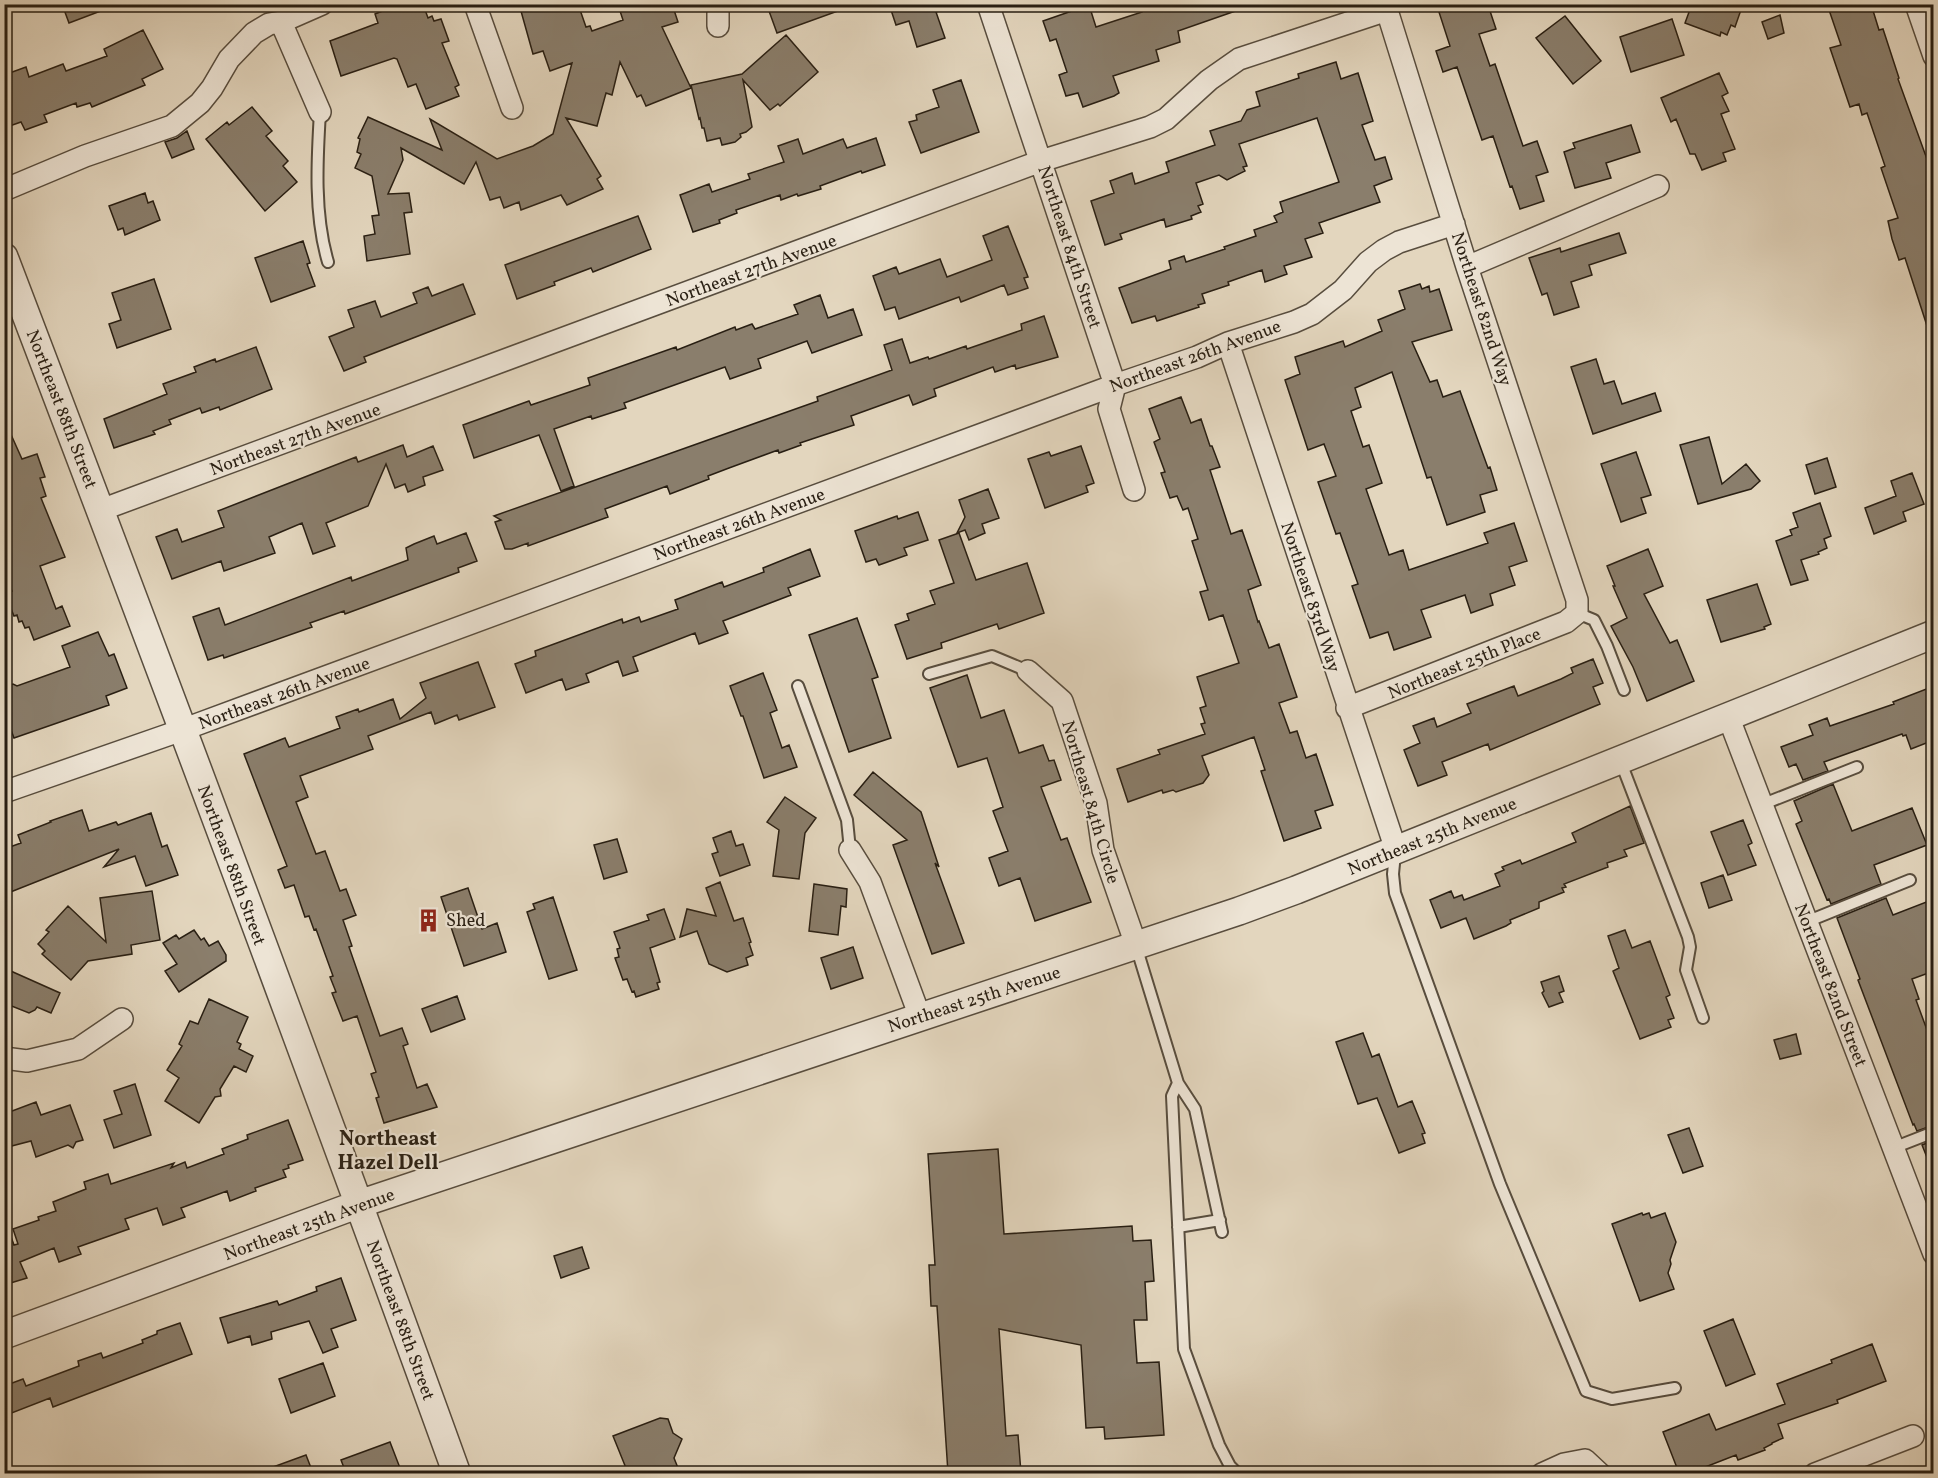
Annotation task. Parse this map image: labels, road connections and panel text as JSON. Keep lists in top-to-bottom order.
{
  "streets": {
    "street": [
      "Northeast 84th Street",
      "Northeast 27th Avenue",
      "Northeast 82nd Way",
      "Northeast 26th Avenue",
      "Northeast 88th Street",
      "Northeast 83rd Way",
      "Northeast 25th Place",
      "Northeast 84th Circle",
      "Northeast 25th Avenue",
      "Northeast 82nd Street"
    ]
  },
  "crossings": [
    ["Northeast 84th Street", "Northeast 27th Avenue"],
    ["Northeast 84th Street", "Northeast 26th Avenue"],
    ["Northeast 27th Avenue", "Northeast 82nd Way"],
    ["Northeast 27th Avenue", "Northeast 88th Street"],
    ["Northeast 82nd Way", "Northeast 26th Avenue"],
    ["Northeast 82nd Way", "Northeast 25th Place"],
    ["Northeast 26th Avenue", "Northeast 88th Street"],
    ["Northeast 26th Avenue", "Northeast 83rd Way"],
    ["Northeast 88th Street", "Northeast 25th Avenue"],
    ["Northeast 83rd Way", "Northeast 25th Place"],
    ["Northeast 83rd Way", "Northeast 25th Avenue"],
    ["Northeast 84th Circle", "Northeast 25th Avenue"],
    ["Northeast 25th Avenue", "Northeast 82nd Street"]
  ],
  "districts": ["Northeast Hazel Dell"],
  "places": {
    "building": ["Shed"]
  }
}
